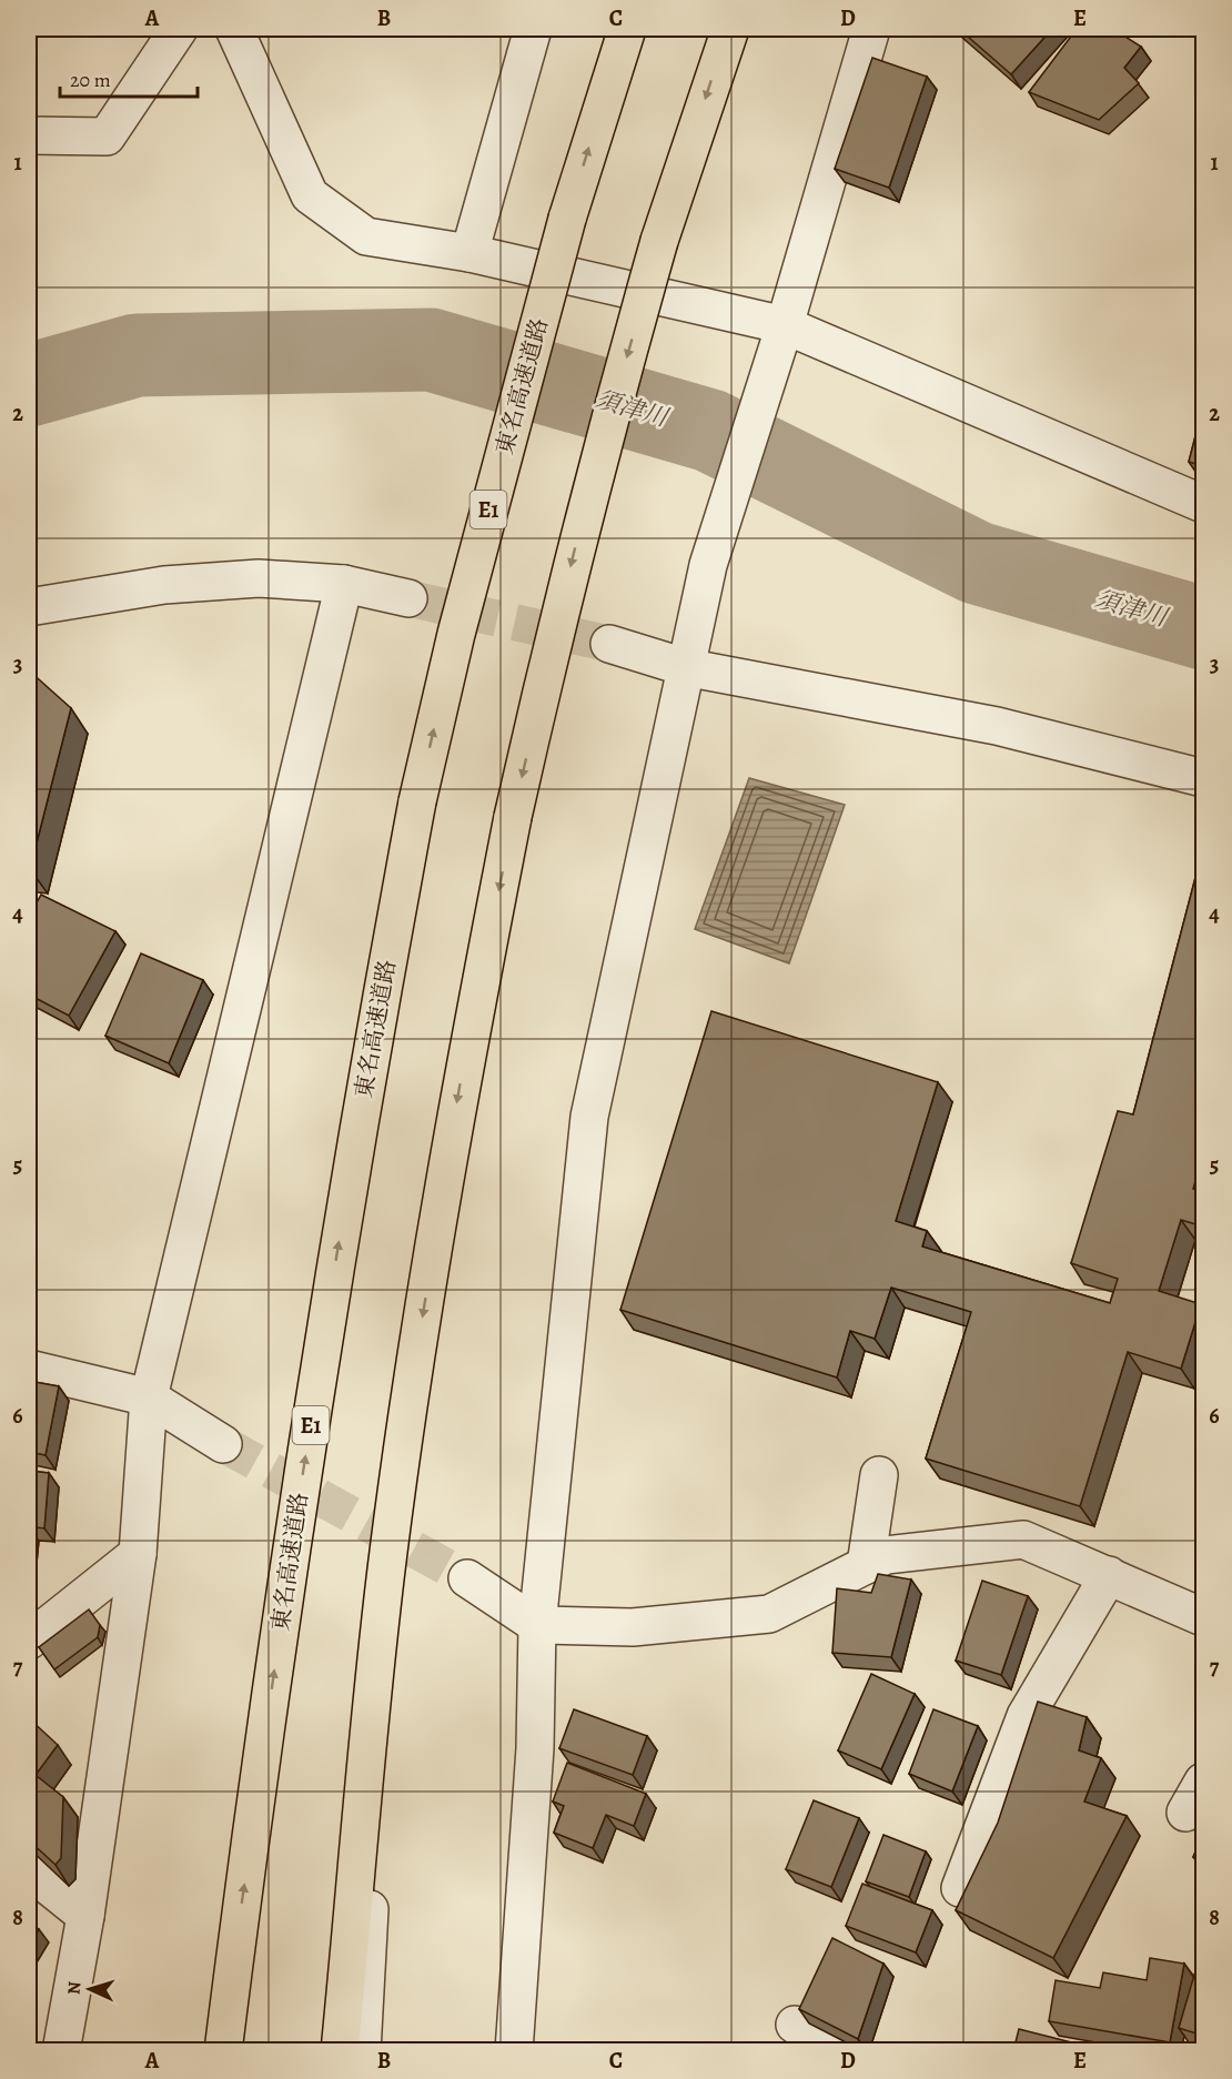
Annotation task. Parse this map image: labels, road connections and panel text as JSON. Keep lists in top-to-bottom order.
{
  "streets": {
    "highway": ["東名高速道路", "E1"]
  },
  "water": ["須津川"],
  "scale_bar": "20 m",
  "north": "left",
  "grid": {
    "columns": [
      "A",
      "B",
      "C",
      "D",
      "E"
    ],
    "rows": [
      "1",
      "2",
      "3",
      "4",
      "5",
      "6",
      "7",
      "8"
    ]
  }
}
